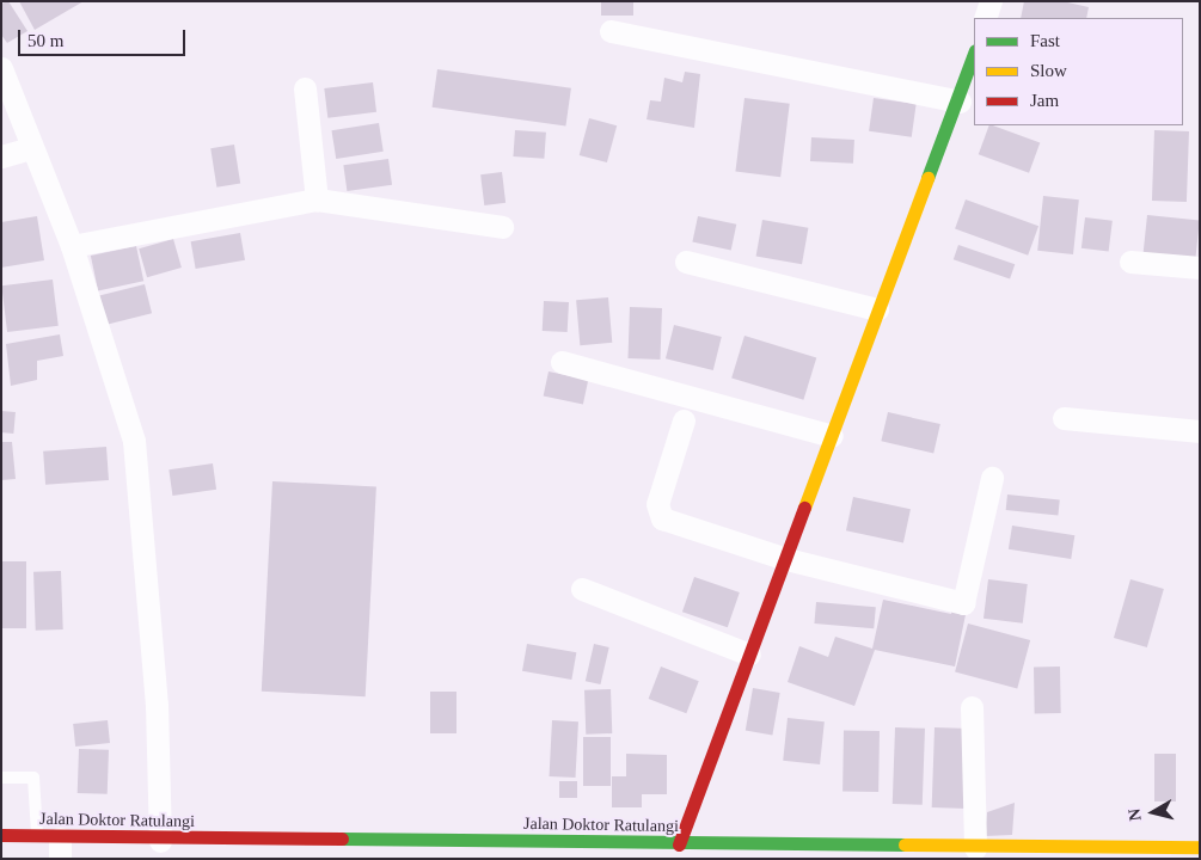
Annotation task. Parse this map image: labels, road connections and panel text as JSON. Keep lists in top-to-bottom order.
{
  "streets": {
    "main road": ["Jalan Doktor Ratulangi"]
  },
  "legend": ["Fast", "Slow", "Jam"],
  "scale_bar": "50 m",
  "north": "left"
}
